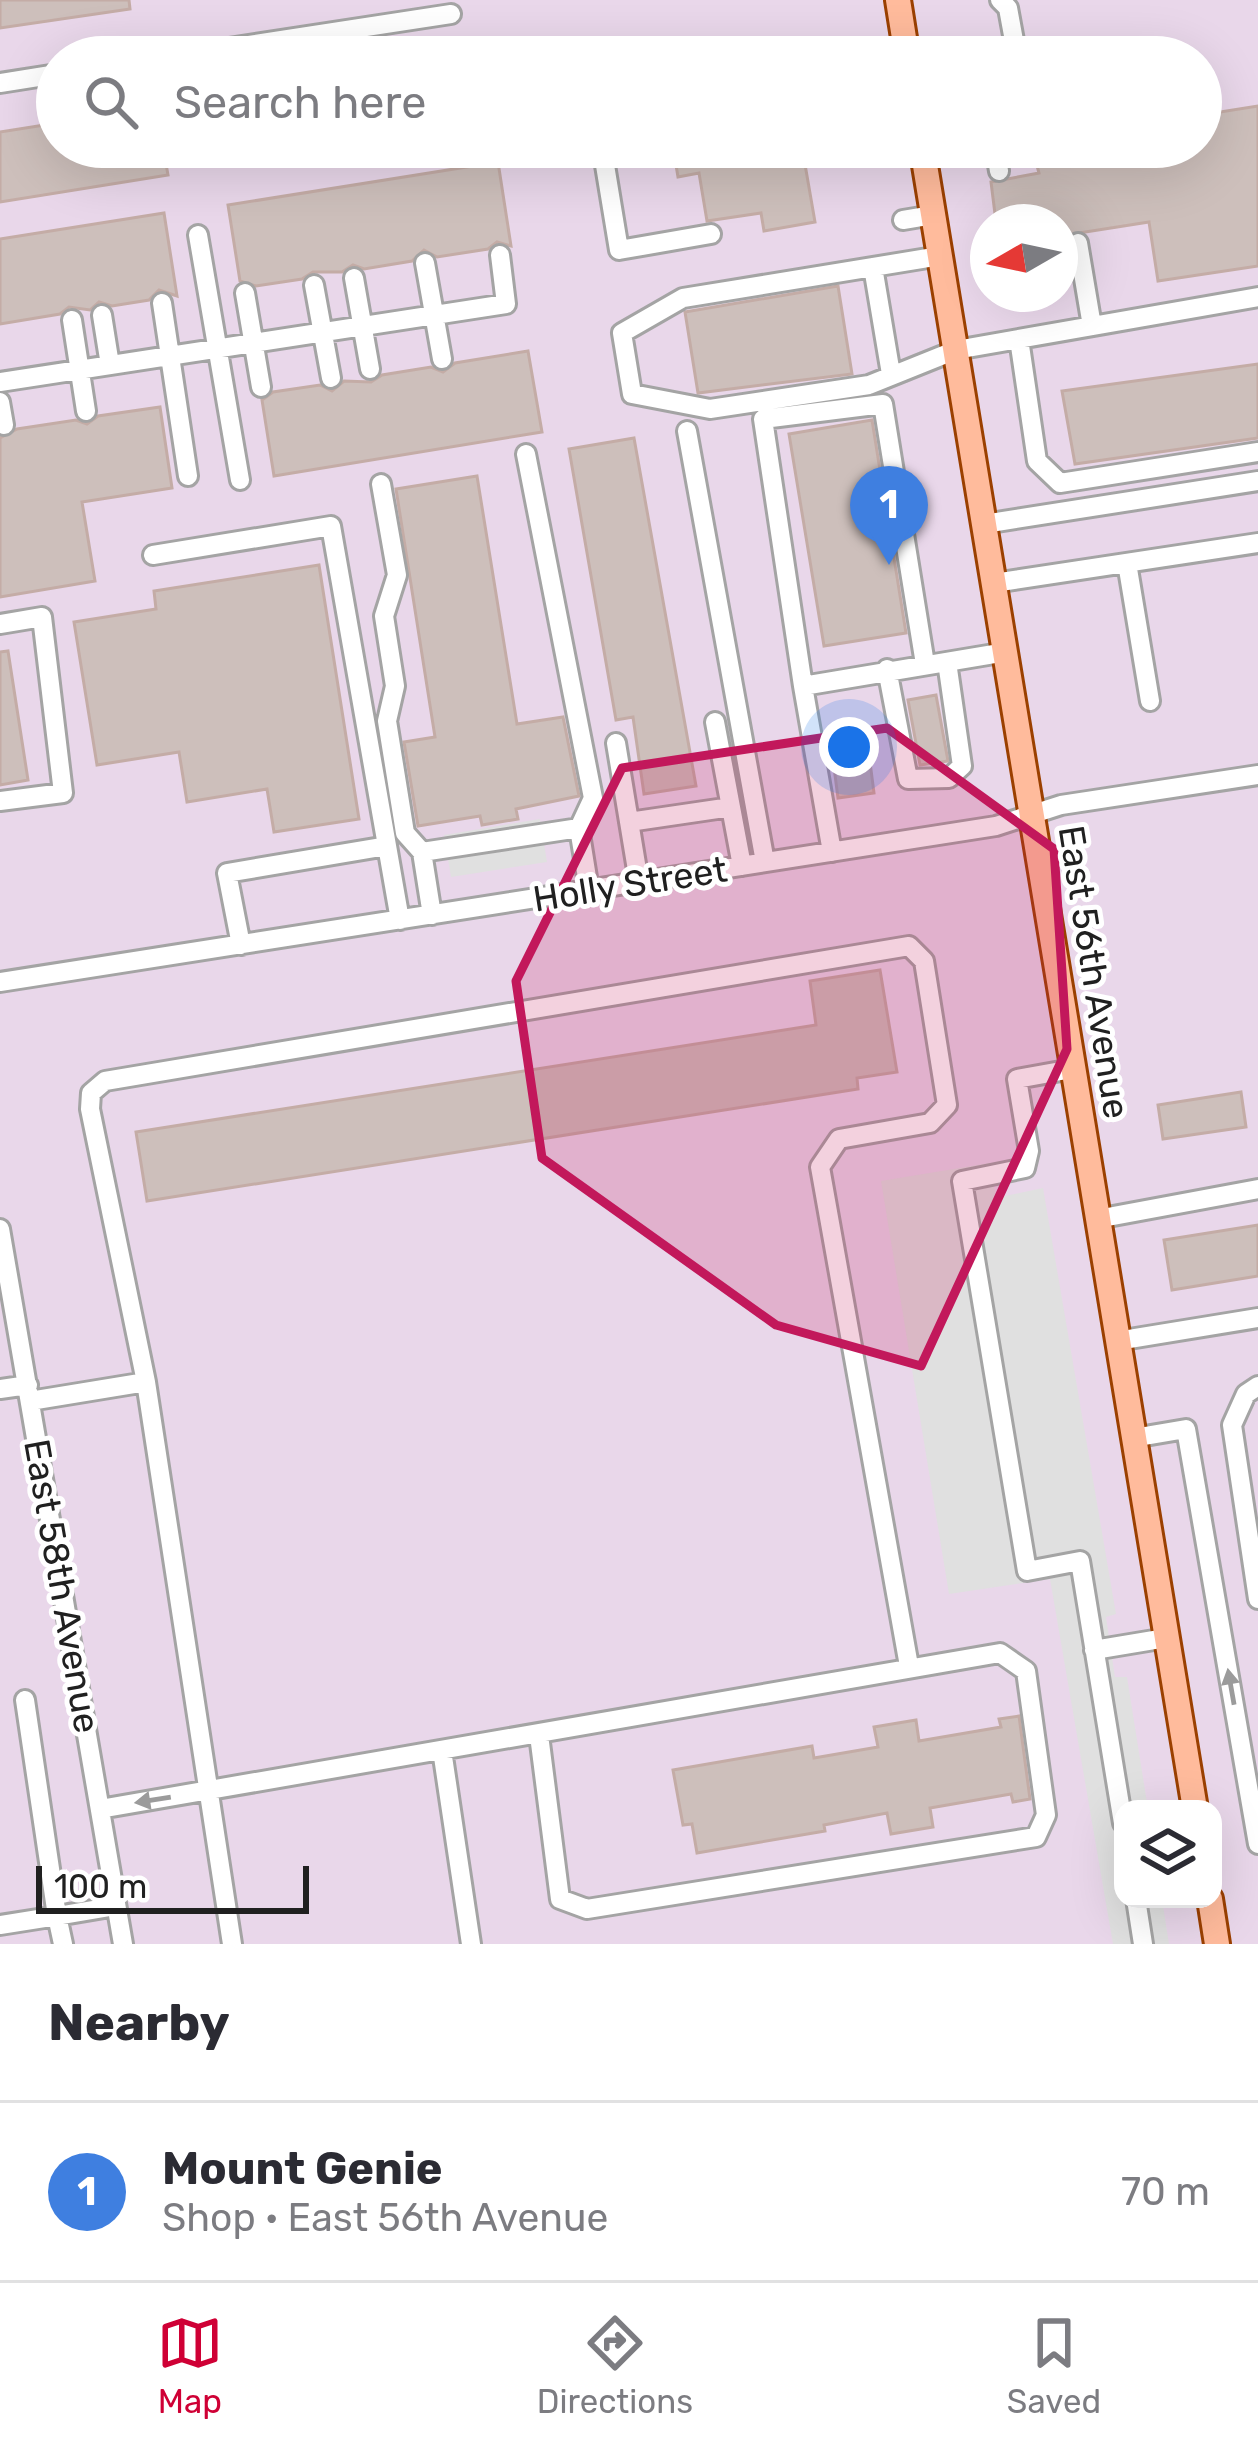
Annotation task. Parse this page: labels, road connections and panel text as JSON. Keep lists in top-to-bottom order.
{
  "streets": {
    "main road": ["East 56th Avenue"],
    "street": ["Holly Street", "East 58th Avenue"]
  },
  "crossings": [
    ["Holly Street", "East 56th Avenue"]
  ],
  "scale_bar": "100 m",
  "north": "left",
  "page": {
    "search": "Search here",
    "pins": "1",
    "scale": "100 m",
    "heading": "Nearby",
    "list": [
      {
        "mark": "1",
        "name": "Mount Genie",
        "note": "Shop · East 56th Avenue",
        "value": "70 m"
      }
    ],
    "nav": ["Map", "Directions", "Saved"]
  }
}
